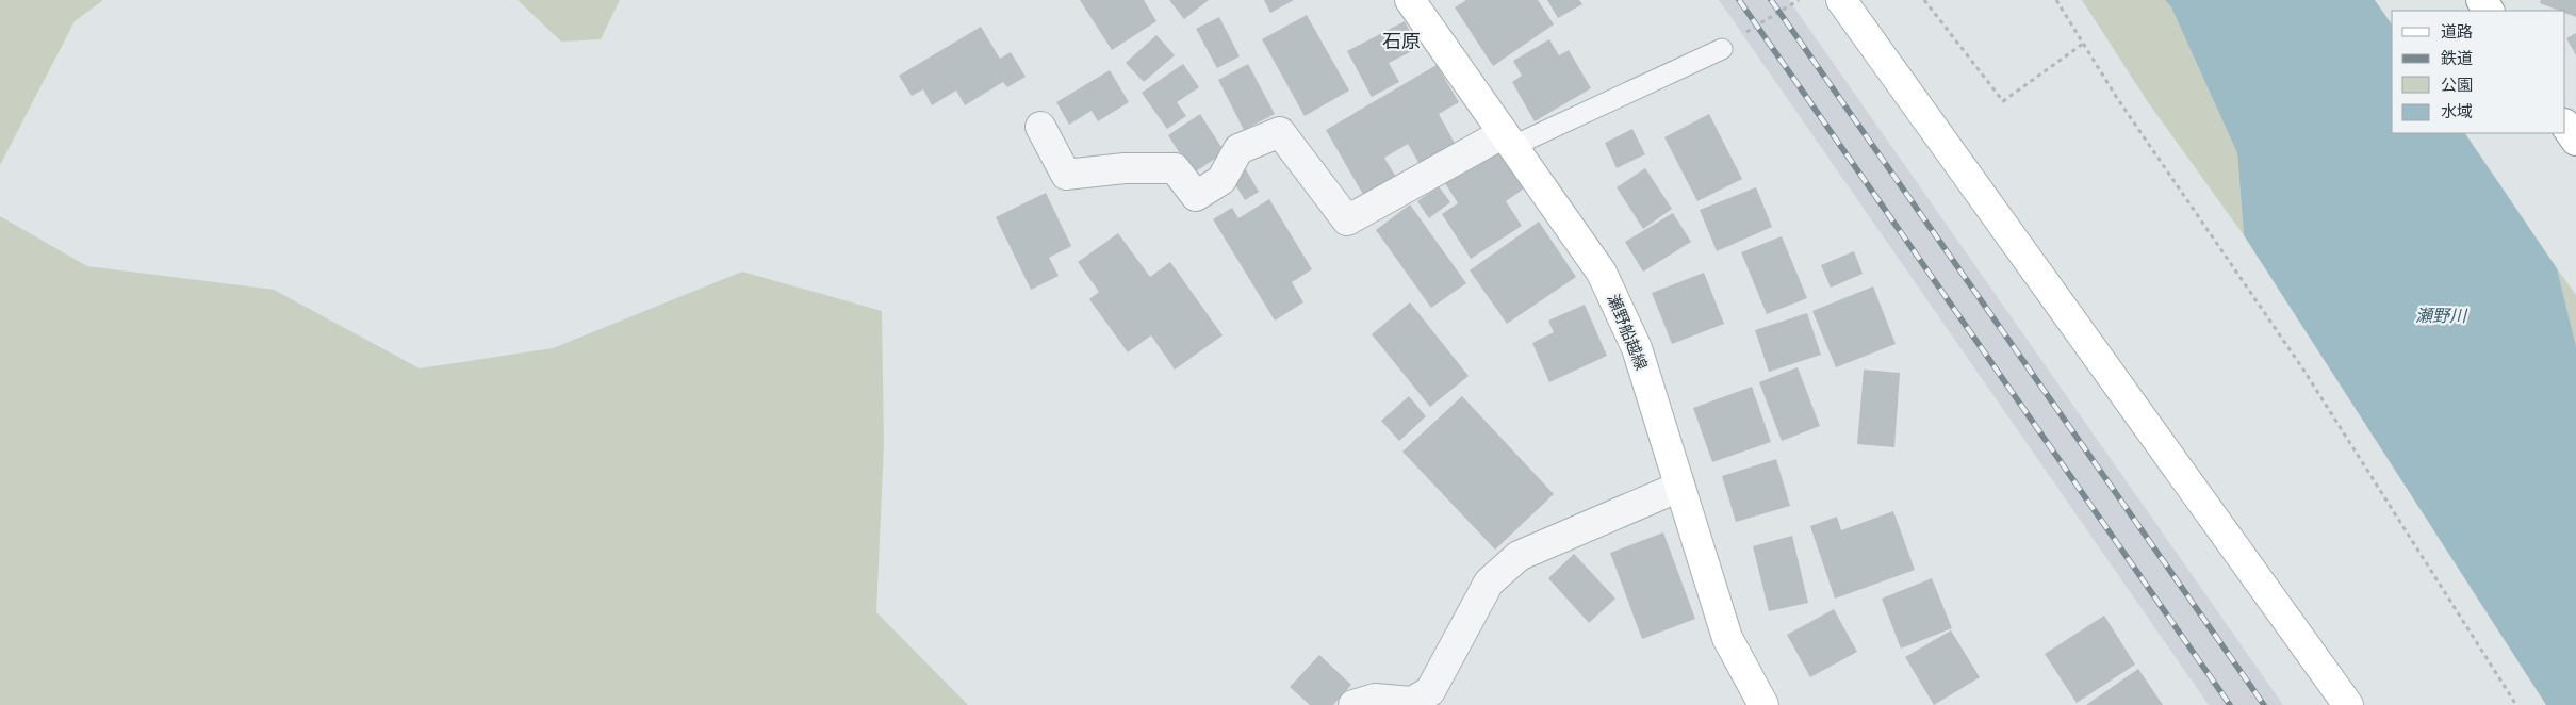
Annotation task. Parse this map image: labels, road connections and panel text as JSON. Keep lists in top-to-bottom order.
{
  "streets": {
    "main road": ["瀬野船越線"]
  },
  "districts": ["石原"],
  "water": ["瀬野川"],
  "legend": [
    "道路",
    "鉄道",
    "公園",
    "水域"
  ]
}
